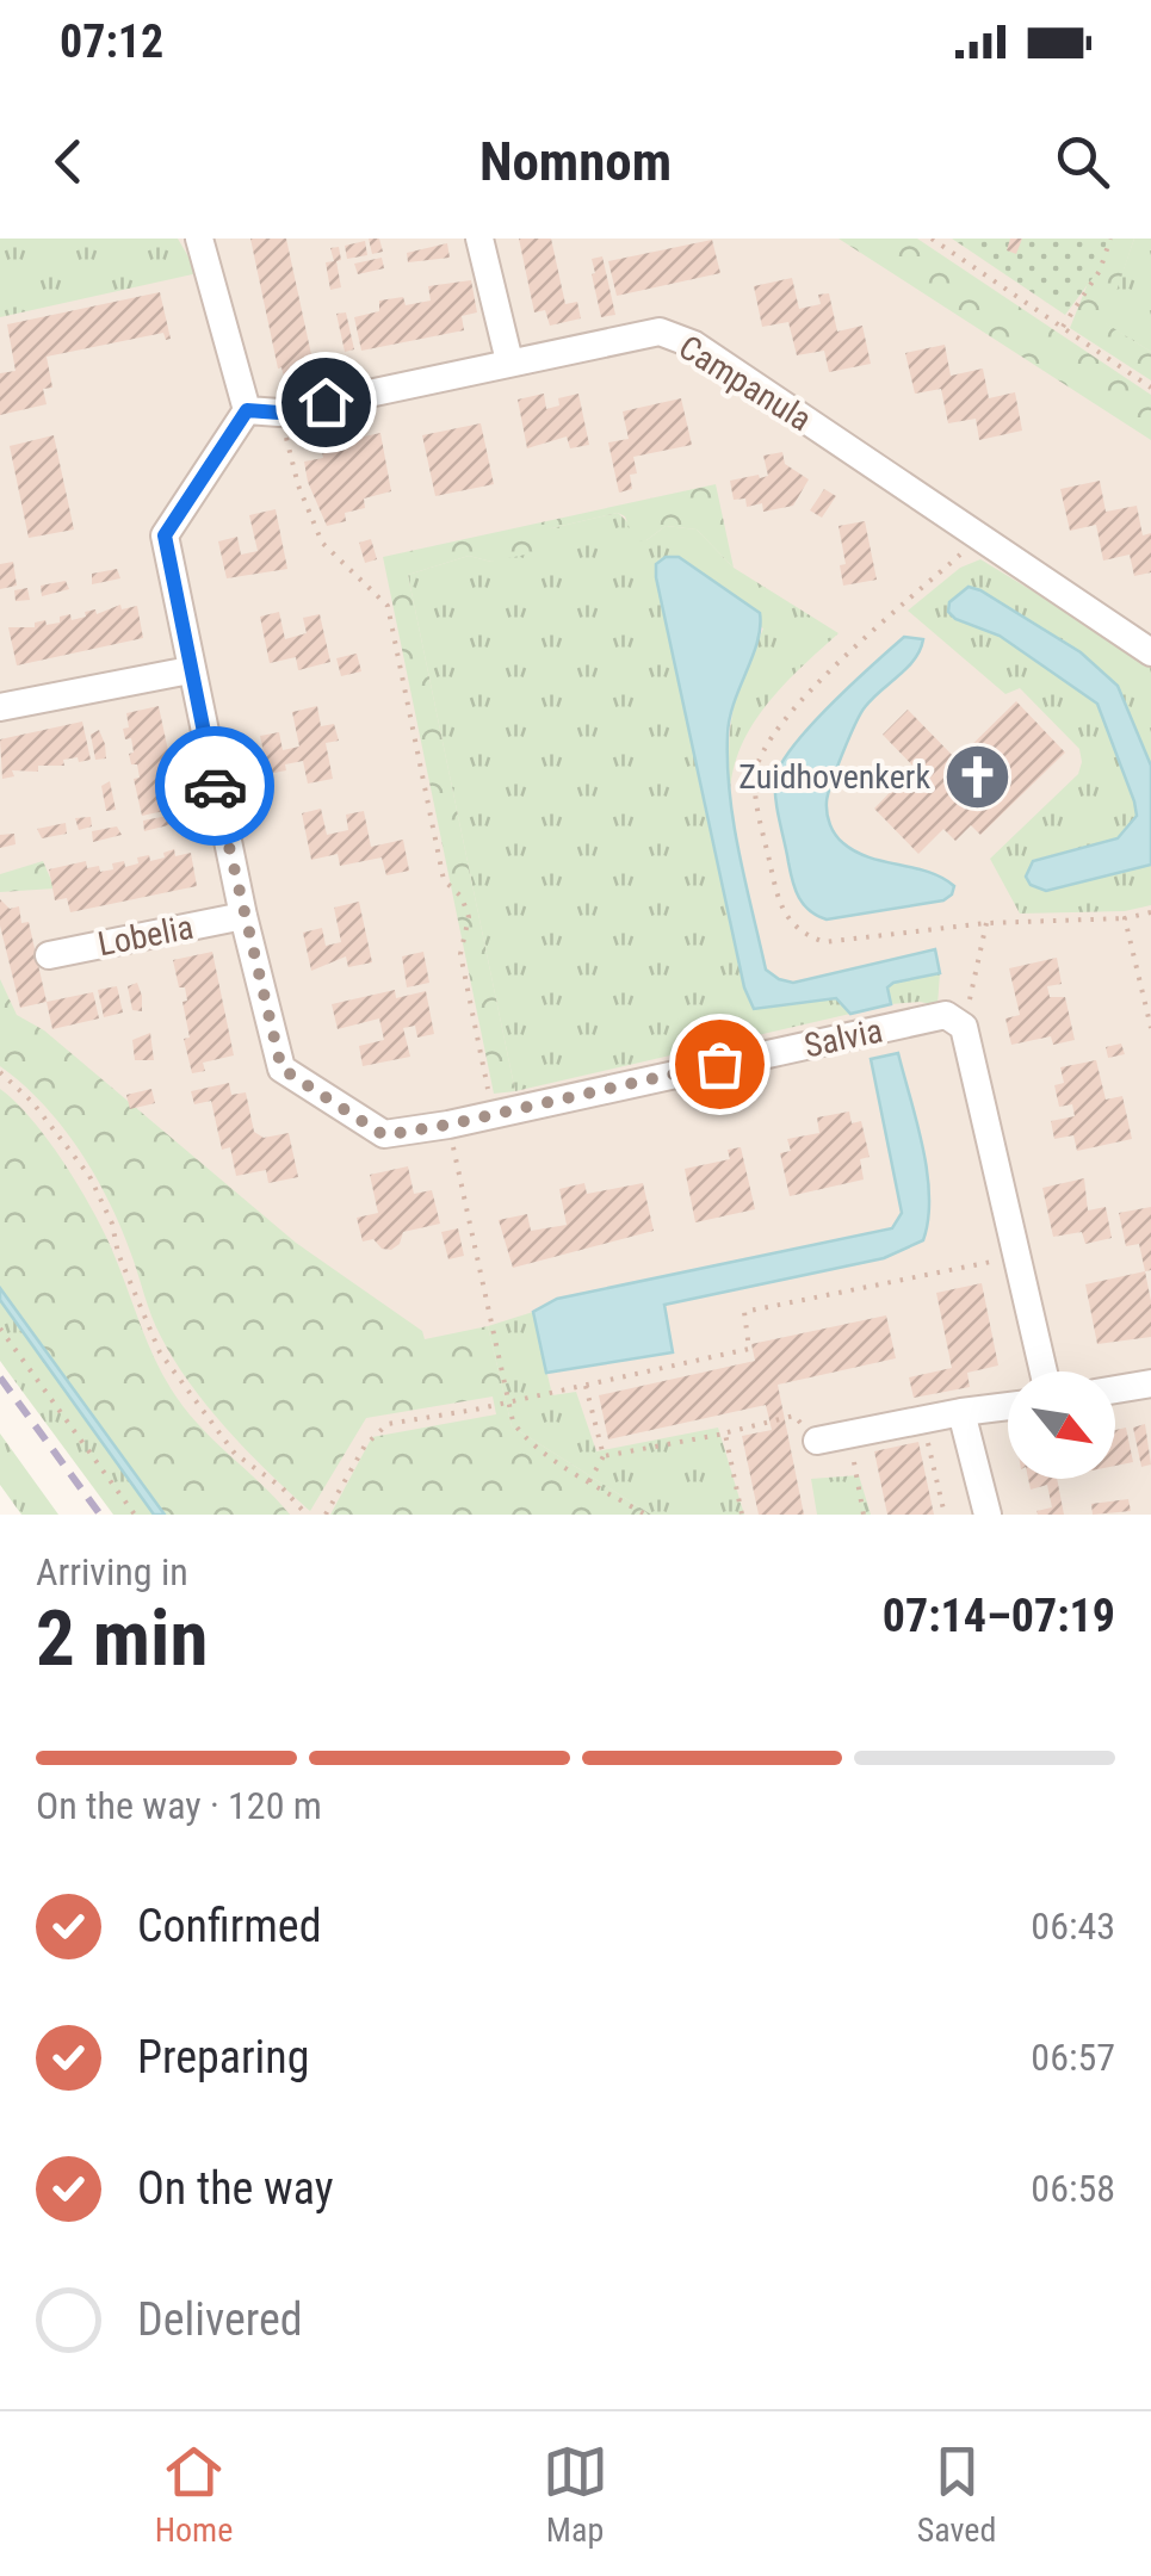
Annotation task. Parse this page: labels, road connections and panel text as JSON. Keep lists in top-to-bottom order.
{
  "streets": {
    "street": ["Campanula", "Lobelia", "Salvia"]
  },
  "crossings": [
    ["Campanula", "Salvia"],
    ["Lobelia", "Salvia"]
  ],
  "places": {
    "church": ["Zuidhovenkerk"]
  },
  "north": "bottom right",
  "page": {
    "status": "07:12",
    "header": "Nomnom",
    "heading": ["2 min", "Arriving in", "07:14–07:19"],
    "bar": "On the way · 120 m",
    "list": [
      ["Confirmed", "06:43"],
      ["Preparing", "06:57"],
      ["On the way", "06:58"],
      "Delivered"
    ],
    "tabs": ["Home", "Map", "Saved"]
  }
}
